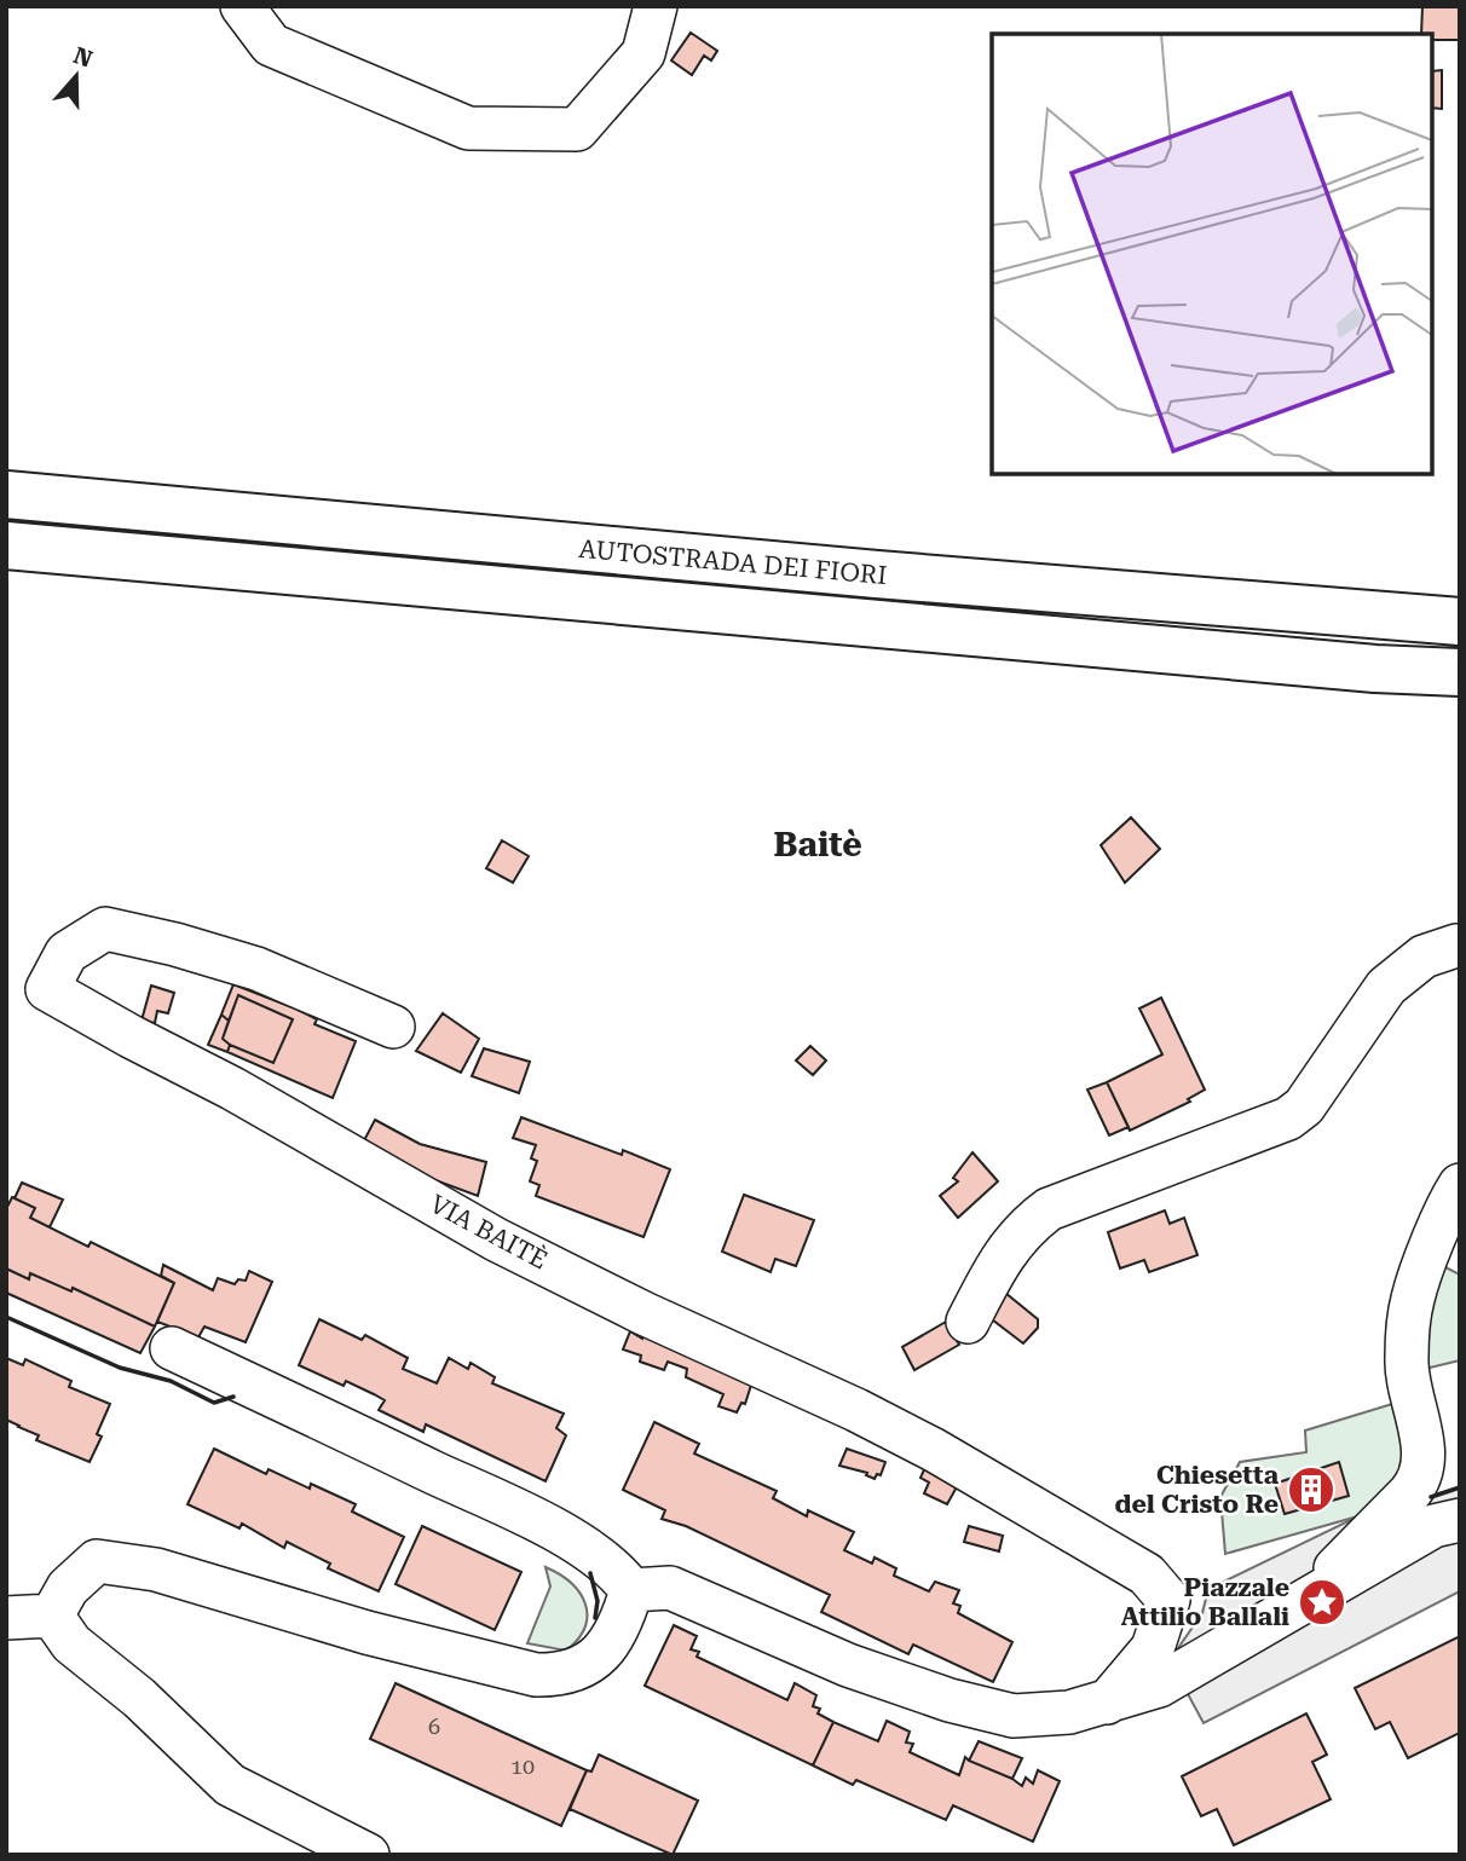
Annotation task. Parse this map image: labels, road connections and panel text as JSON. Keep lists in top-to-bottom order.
{
  "streets": {
    "highway": ["AUTOSTRADA DEI FIORI"],
    "street": ["VIA BAITÈ"]
  },
  "districts": ["Baitè"],
  "places": {
    "building": ["Chiesetta del Cristo Re"],
    "place": ["Piazzale Attilio Ballali"]
  },
  "house_numbers": ["6", "10"],
  "north": "top"
}
